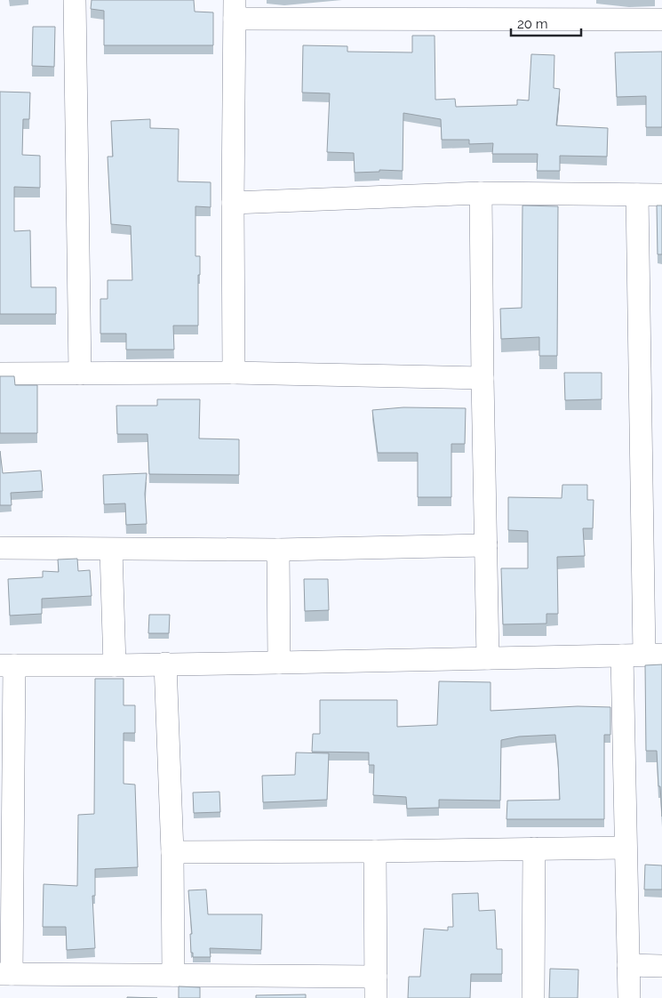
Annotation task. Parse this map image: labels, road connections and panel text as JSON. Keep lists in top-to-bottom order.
{
  "scale_bar": "20 m"
}
